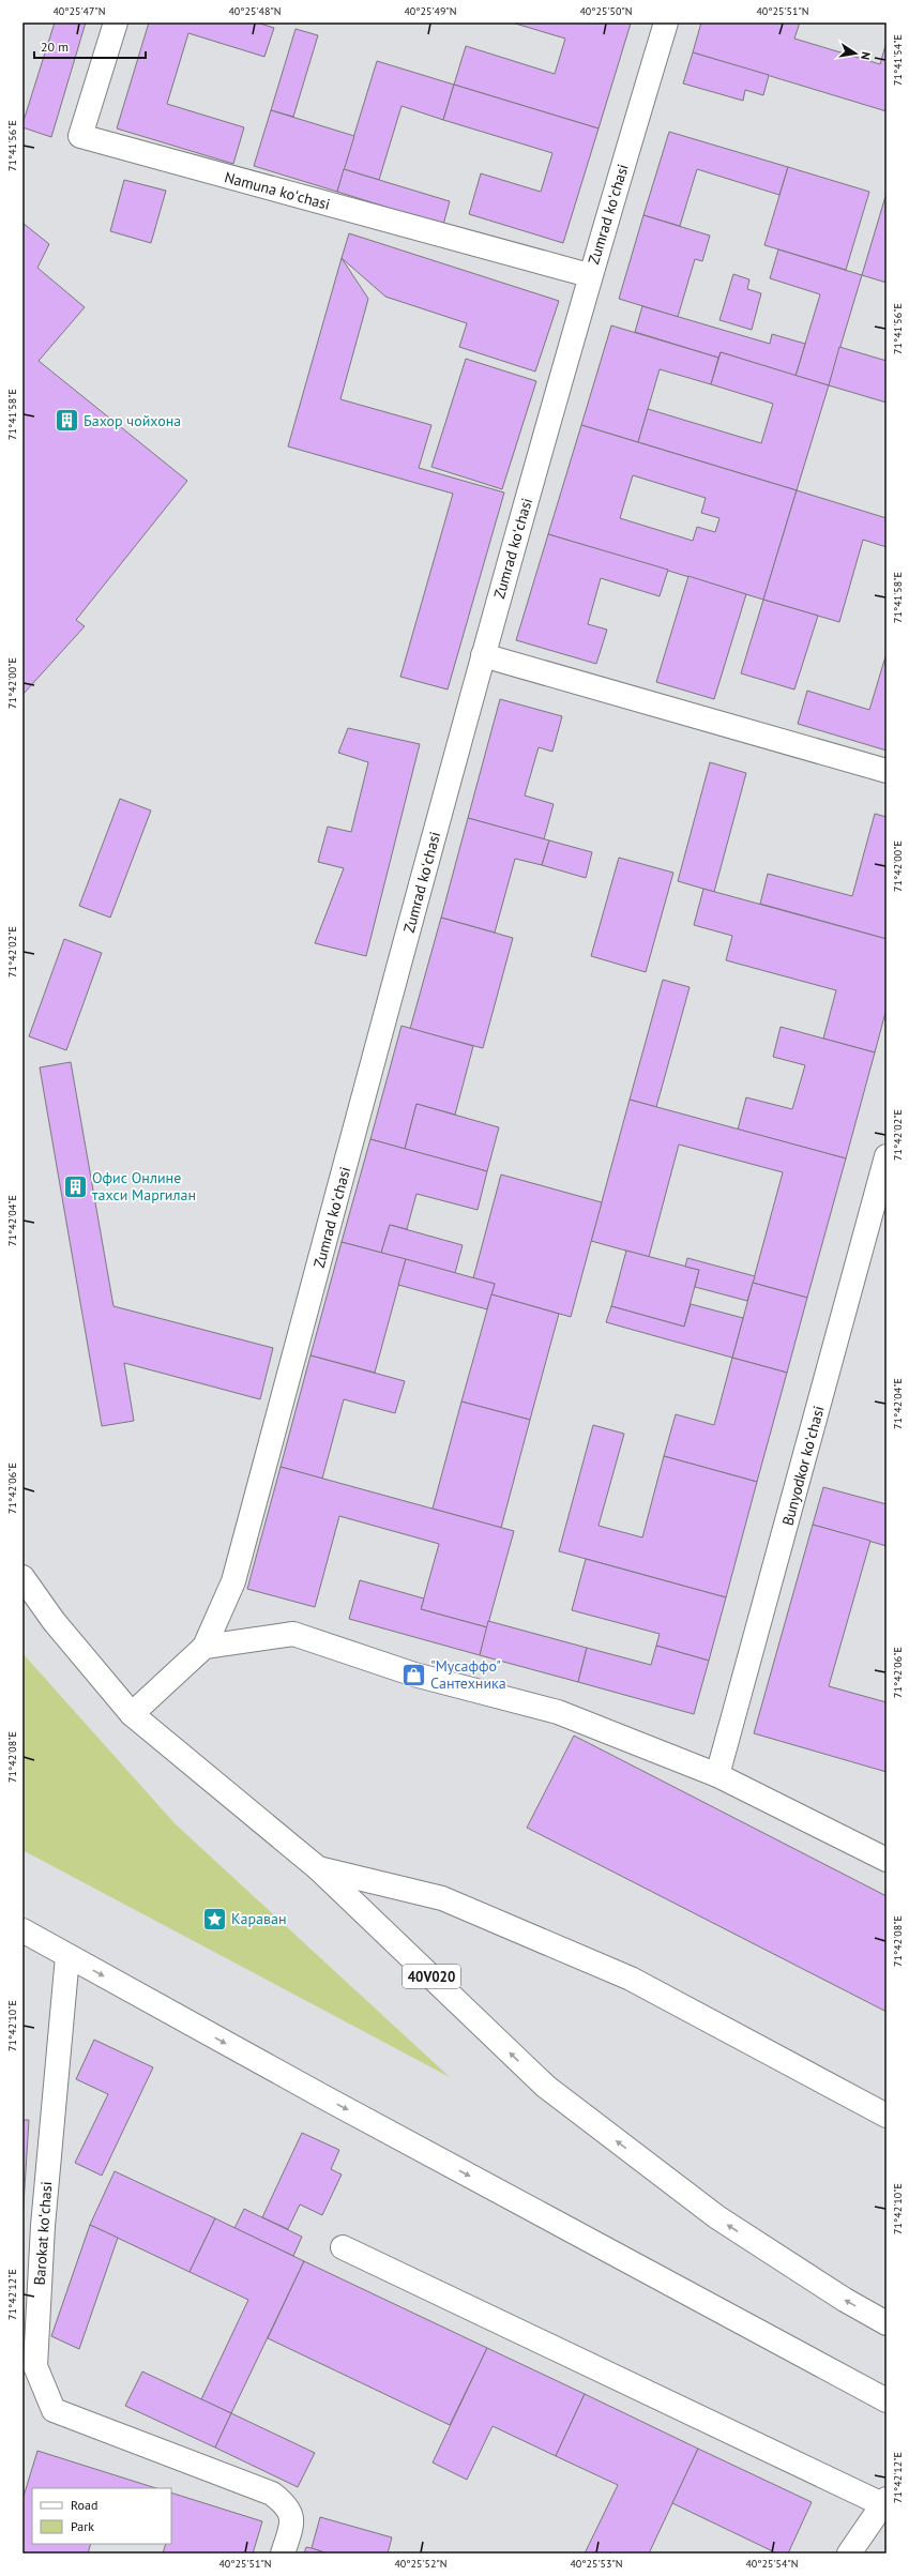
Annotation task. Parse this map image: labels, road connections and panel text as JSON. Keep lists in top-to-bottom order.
{
  "streets": {
    "street": [
      "Namuna koʻchasi",
      "Zumrad koʻchasi",
      "Bunyodkor koʻchasi",
      "40V020",
      "Barokat koʻchasi"
    ]
  },
  "crossings": [
    ["Namuna koʻchasi", "Zumrad koʻchasi"],
    ["Zumrad koʻchasi", "40V020"]
  ],
  "places": {
    "building": ["Бахор чойхона", "Офис Онлине тахси Маргилан"],
    "shop": ["\"Мусаффо\" Сантехника"],
    "place": ["Караван"]
  },
  "legend": ["Road", "Park"],
  "scale_bar": "20 m",
  "north": "right",
  "coordinates": [
    "40°25'47\"N",
    "40°25'48\"N",
    "40°25'49\"N",
    "40°25'50\"N",
    "40°25'51\"N",
    "71°41'54\"E",
    "71°41'56\"E",
    "71°41'58\"E",
    "71°42'00\"E",
    "71°42'02\"E",
    "71°42'04\"E",
    "71°42'06\"E",
    "71°42'08\"E",
    "71°42'10\"E",
    "71°42'12\"E",
    "40°25'52\"N",
    "40°25'53\"N",
    "40°25'54\"N"
  ]
}
